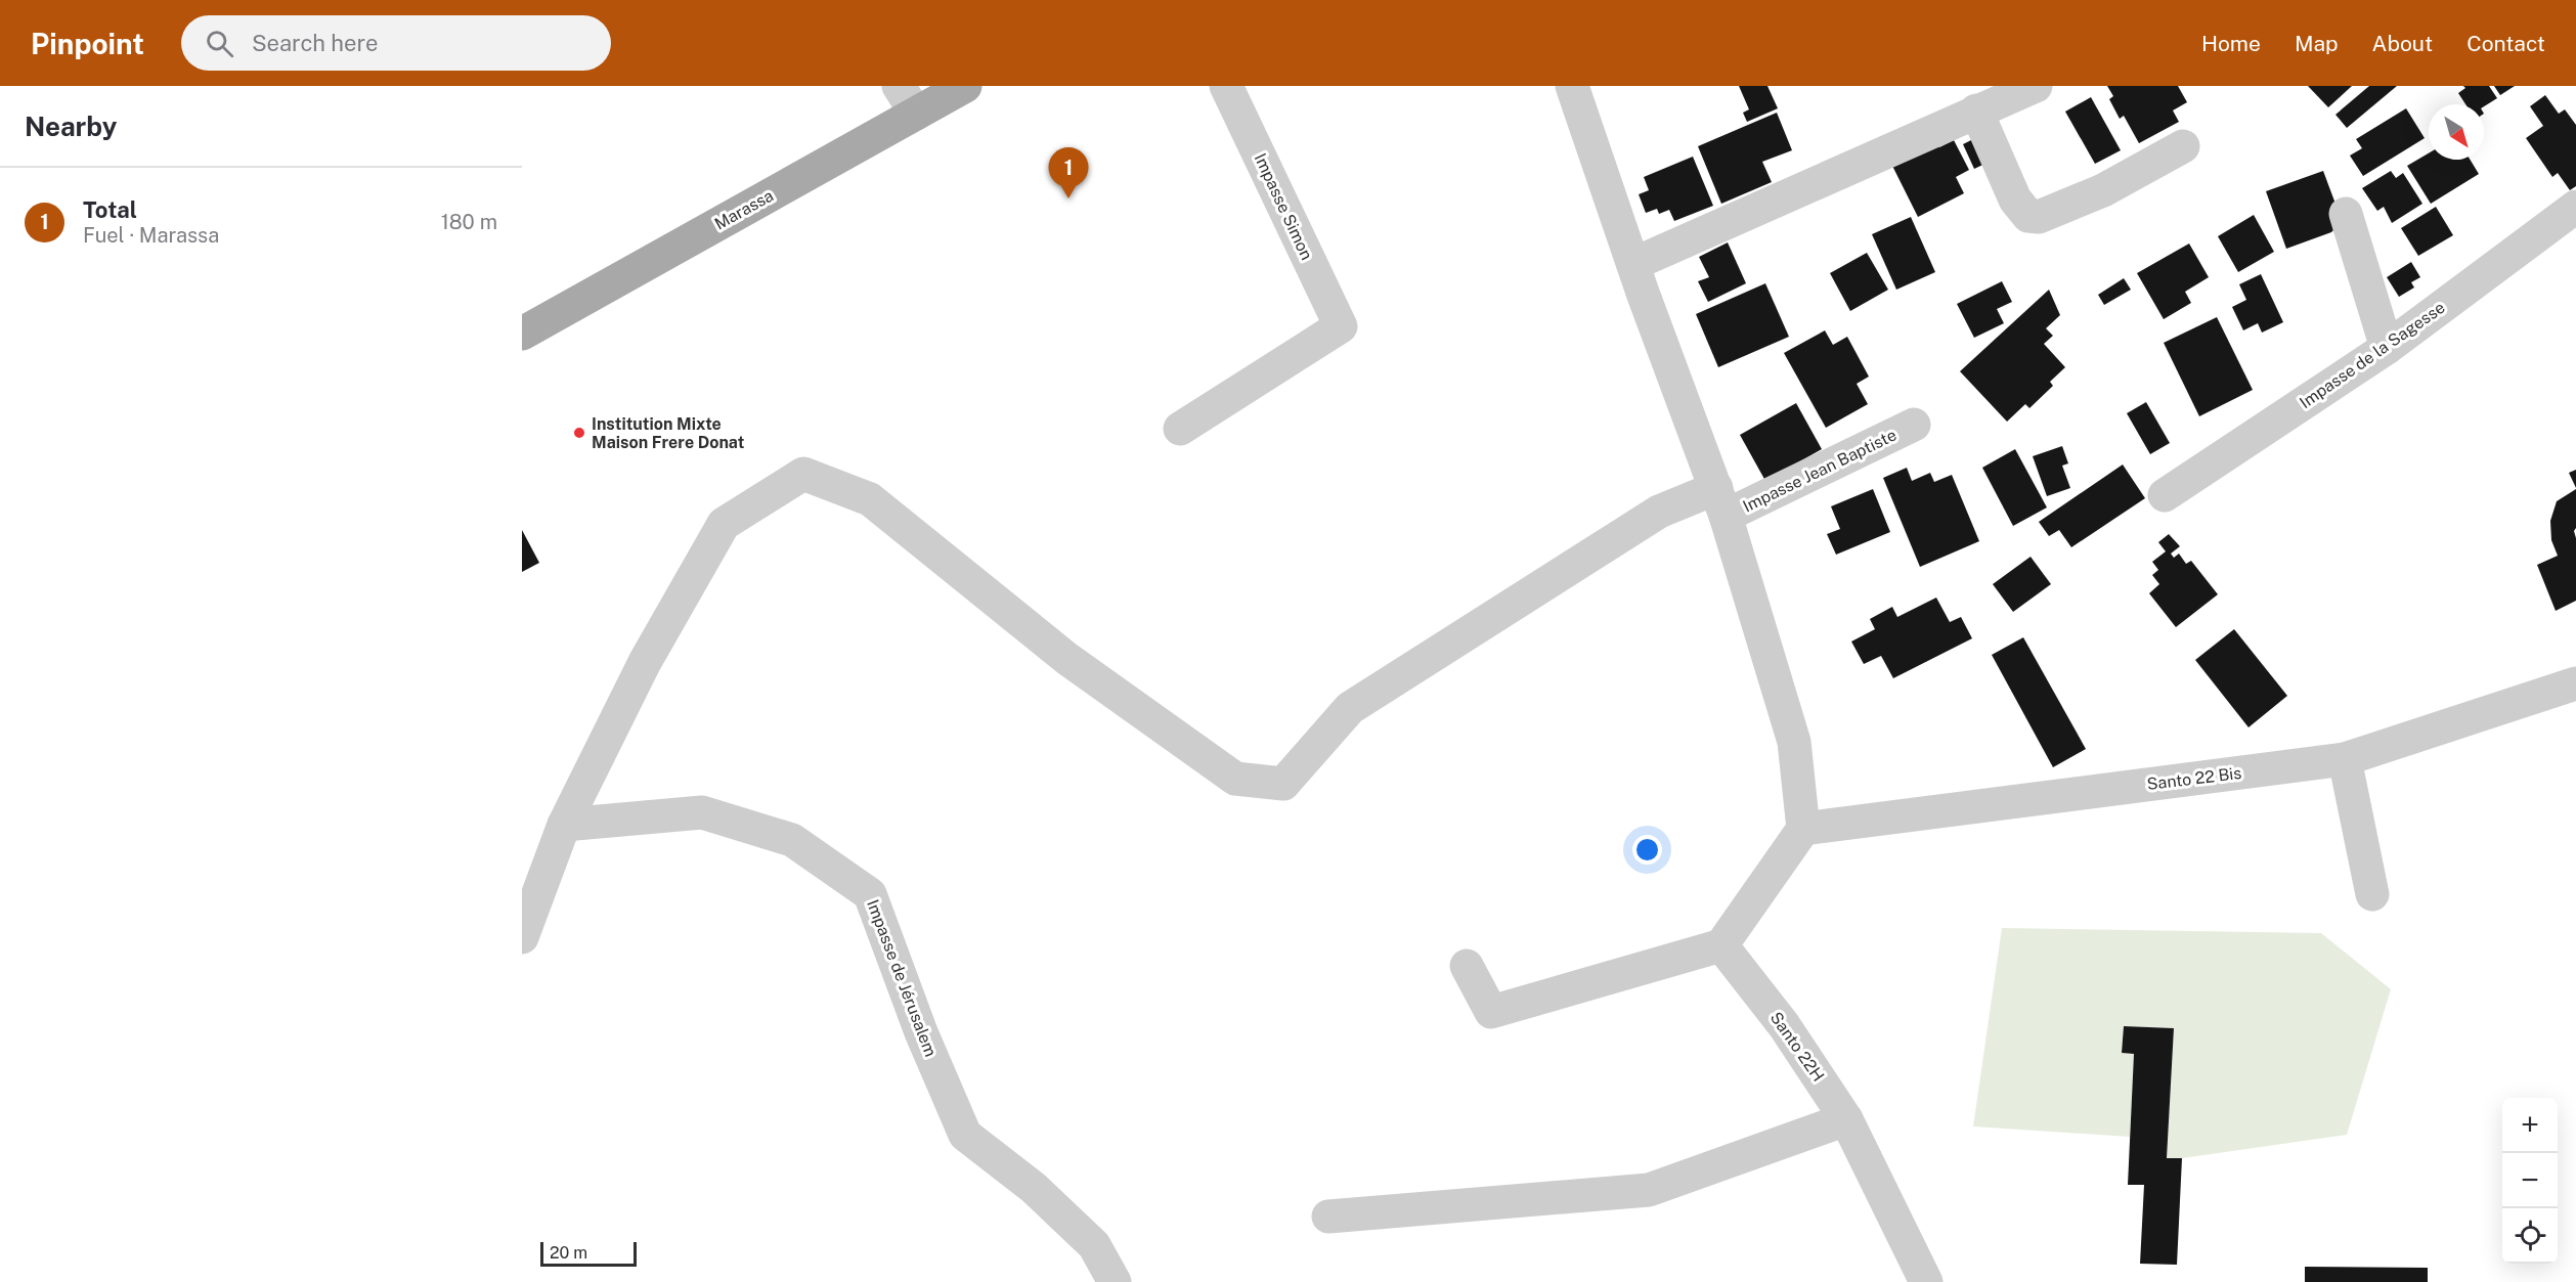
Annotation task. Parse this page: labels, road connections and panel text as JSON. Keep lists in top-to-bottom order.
{
  "streets": {
    "main road": ["Marassa"],
    "street": [
      "Impasse Simon",
      "Impasse de la Sagesse",
      "Impasse Jean Baptiste",
      "Santo 22 Bis",
      "Impasse de Jérusalem",
      "Santo 22H"
    ]
  },
  "crossings": [
    ["Impasse Jean Baptiste", "Impasse de Jérusalem"]
  ],
  "places": ["Institution Mixte Maison Frere Donat"],
  "scale_bar": "20 m",
  "north": "bottom right",
  "page": {
    "header": "Pinpoint",
    "search": "Search here",
    "nav": [
      "Home",
      "Map",
      "About",
      "Contact"
    ],
    "heading": "Nearby",
    "pins": "1",
    "list": [
      {
        "mark": "1",
        "name": "Total",
        "note": "Fuel · Marassa",
        "value": "180 m"
      }
    ],
    "map_buttons": ["+", "−"],
    "scale": "20 m"
  }
}
